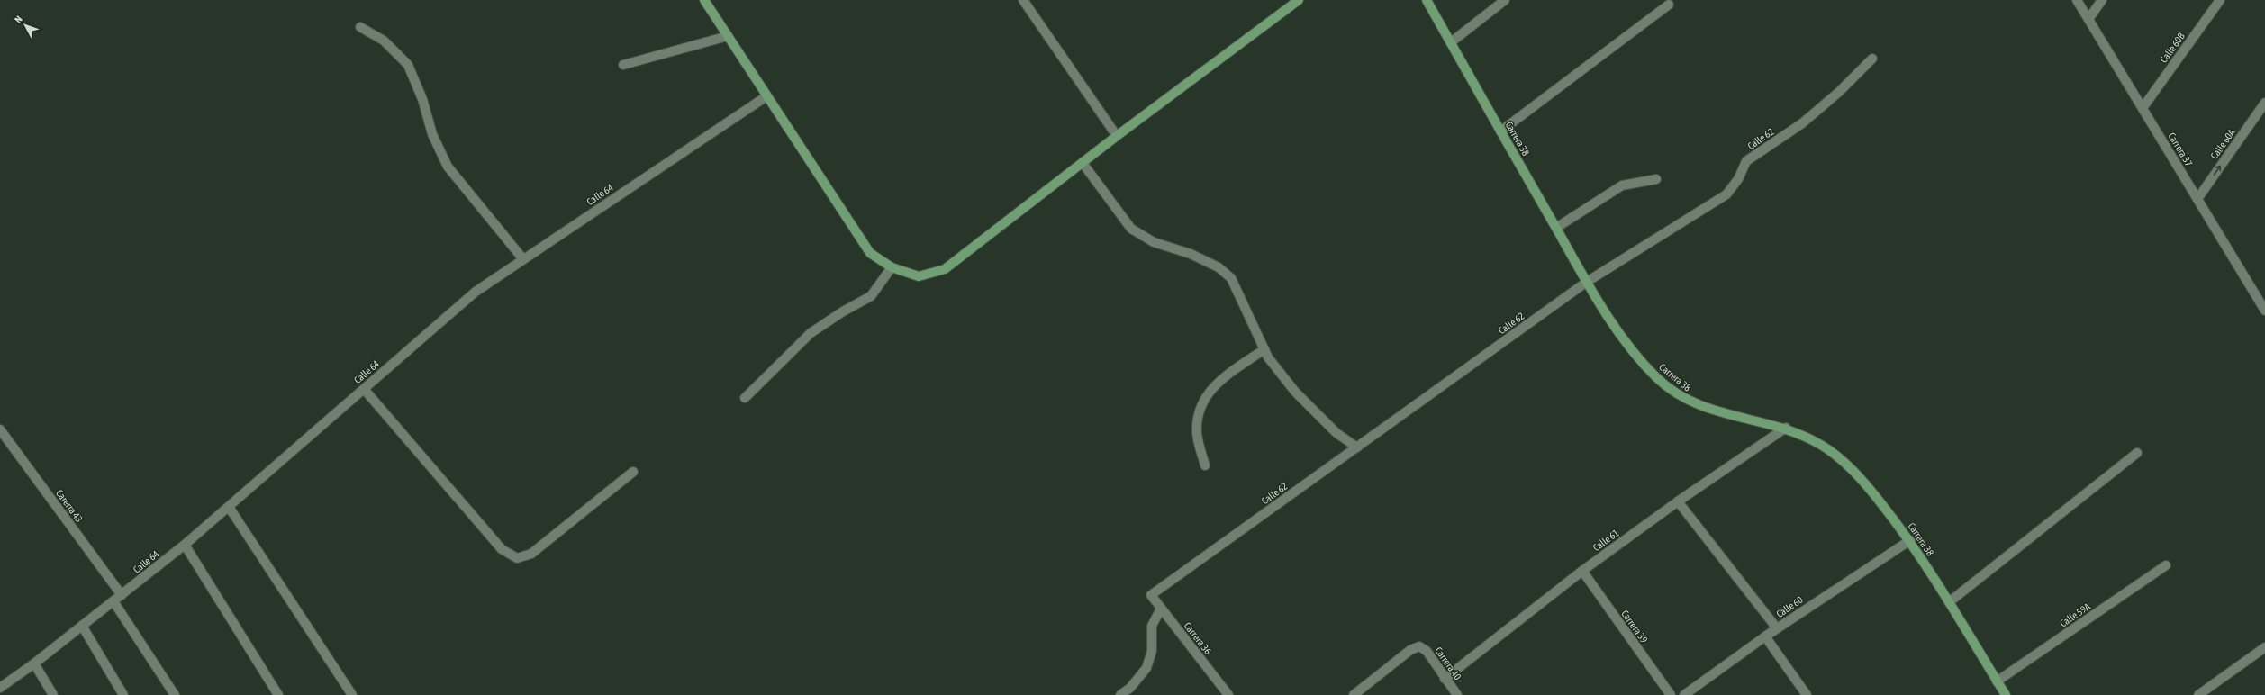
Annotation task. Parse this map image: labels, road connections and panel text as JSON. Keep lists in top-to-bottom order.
{
  "streets": {
    "main road": ["Carrera 38"],
    "street": [
      "Calle 60B",
      "Calle 62",
      "Calle 60A",
      "Carrera 37",
      "Calle 64",
      "Carerra 43",
      "Calle 61",
      "Calle 60",
      "Calle 59A",
      "Carrera 39",
      "Carrera 36",
      "Carrera 40"
    ]
  },
  "crossings": [
    ["Calle 60B", "Carrera 37"],
    ["Carrera 38", "Calle 62"],
    ["Carrera 38", "Calle 61"],
    ["Carrera 38", "Calle 60"],
    ["Carrera 38", "Calle 59A"],
    ["Calle 62", "Carrera 36"],
    ["Calle 60A", "Carrera 37"],
    ["Calle 64", "Carerra 43"],
    ["Calle 61", "Carrera 39"],
    ["Calle 61", "Carrera 40"]
  ],
  "one_way": ["Calle 60A"],
  "north": "top left"
}
